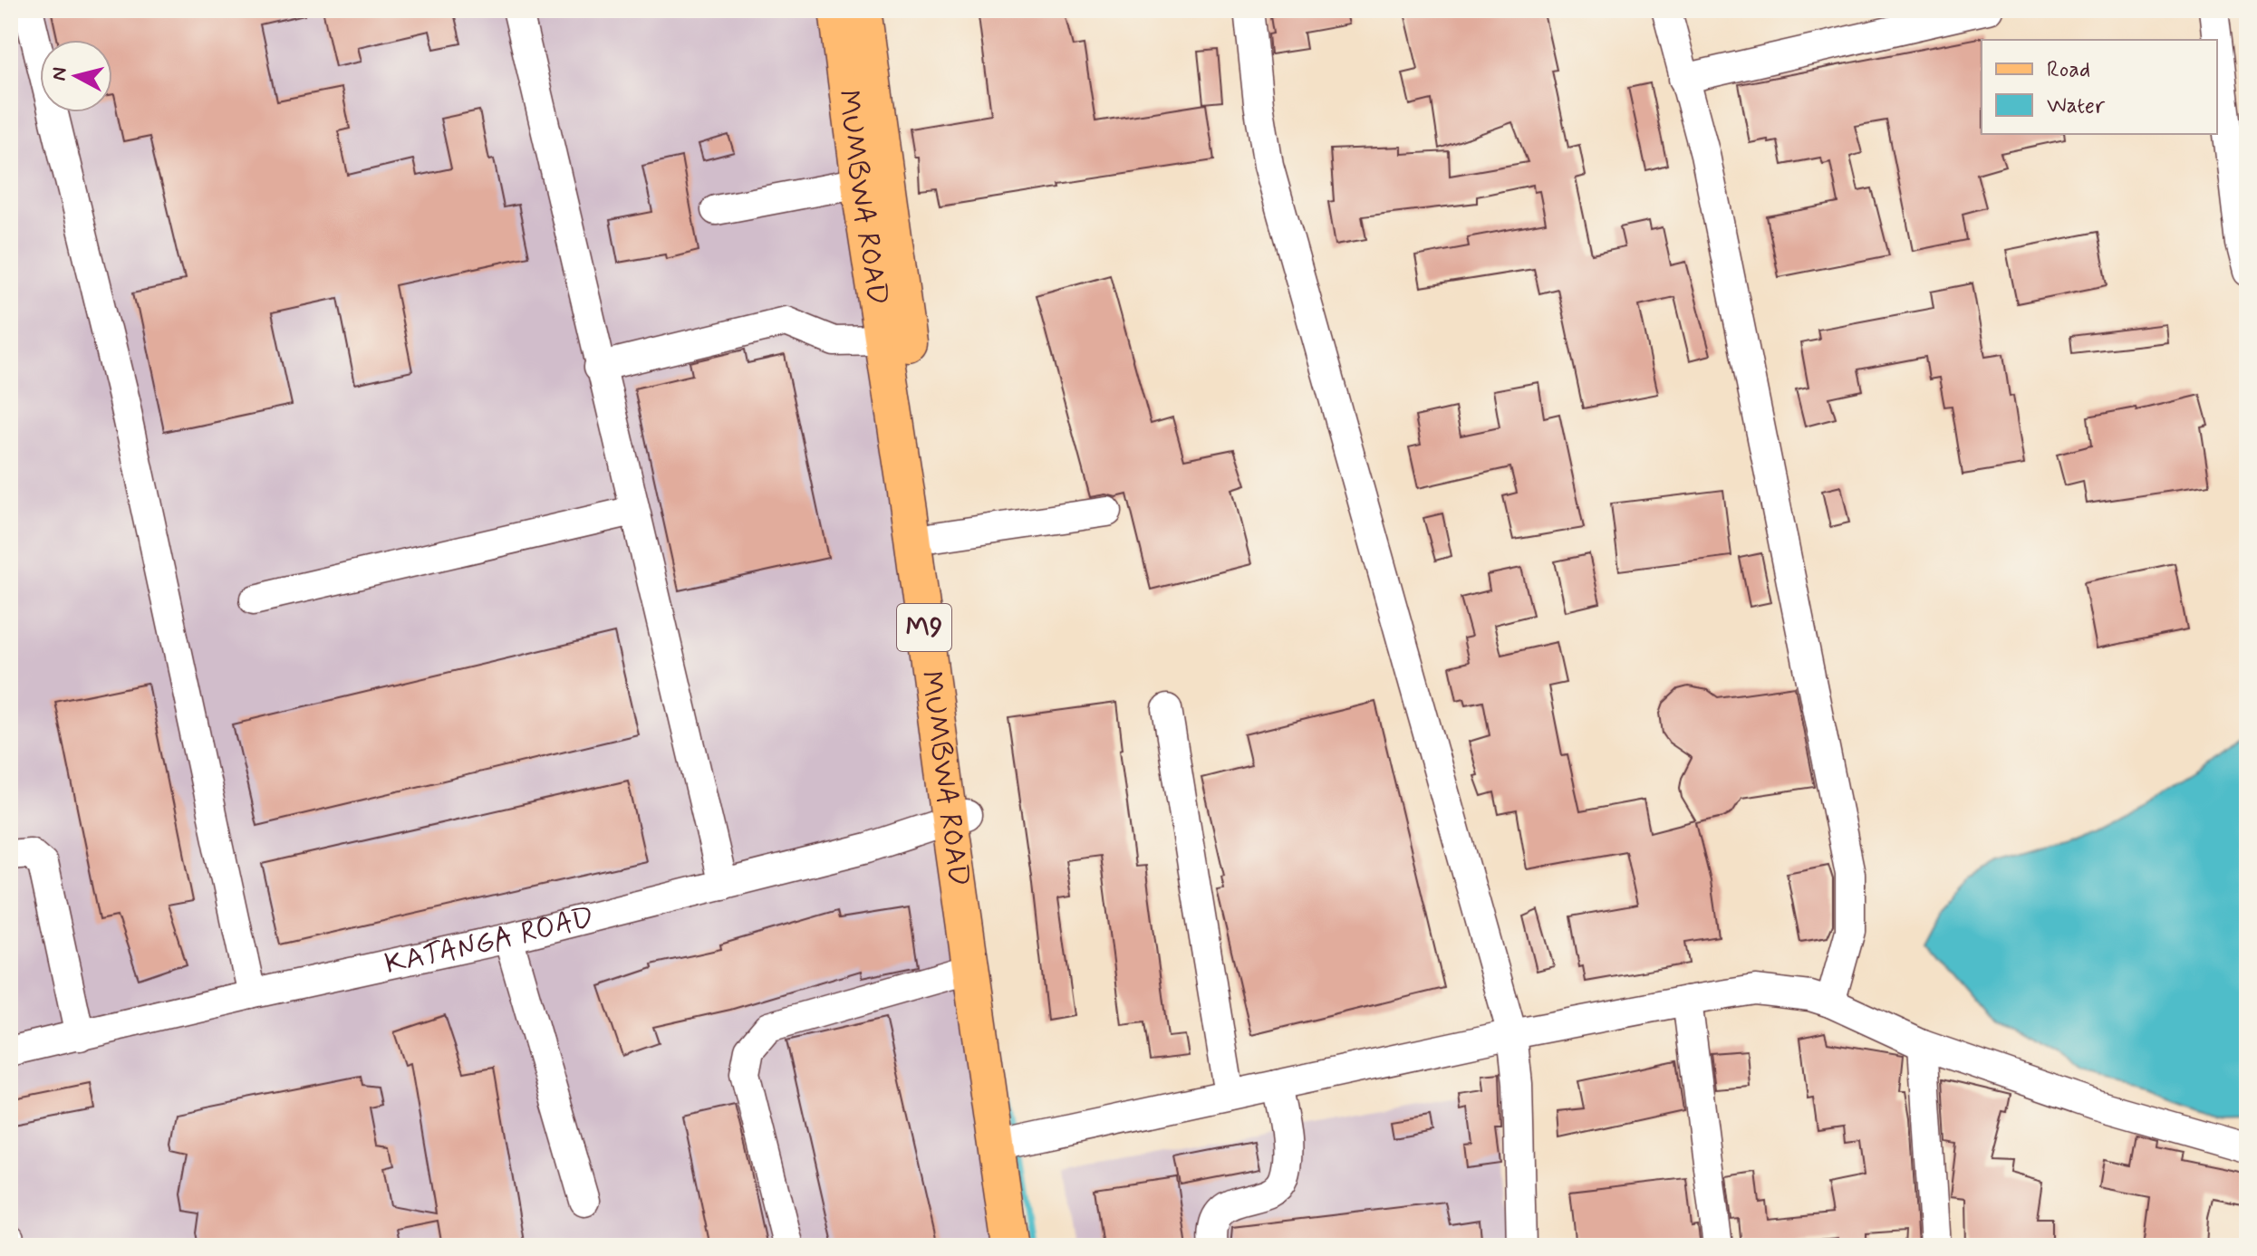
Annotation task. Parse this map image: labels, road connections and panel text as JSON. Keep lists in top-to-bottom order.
{
  "streets": {
    "main road": ["MUMBWA ROAD", "M9"],
    "street": ["KATANGA ROAD"]
  },
  "crossings": [
    ["MUMBWA ROAD", "KATANGA ROAD"]
  ],
  "legend": ["Road", "Water"],
  "north": "left"
}
